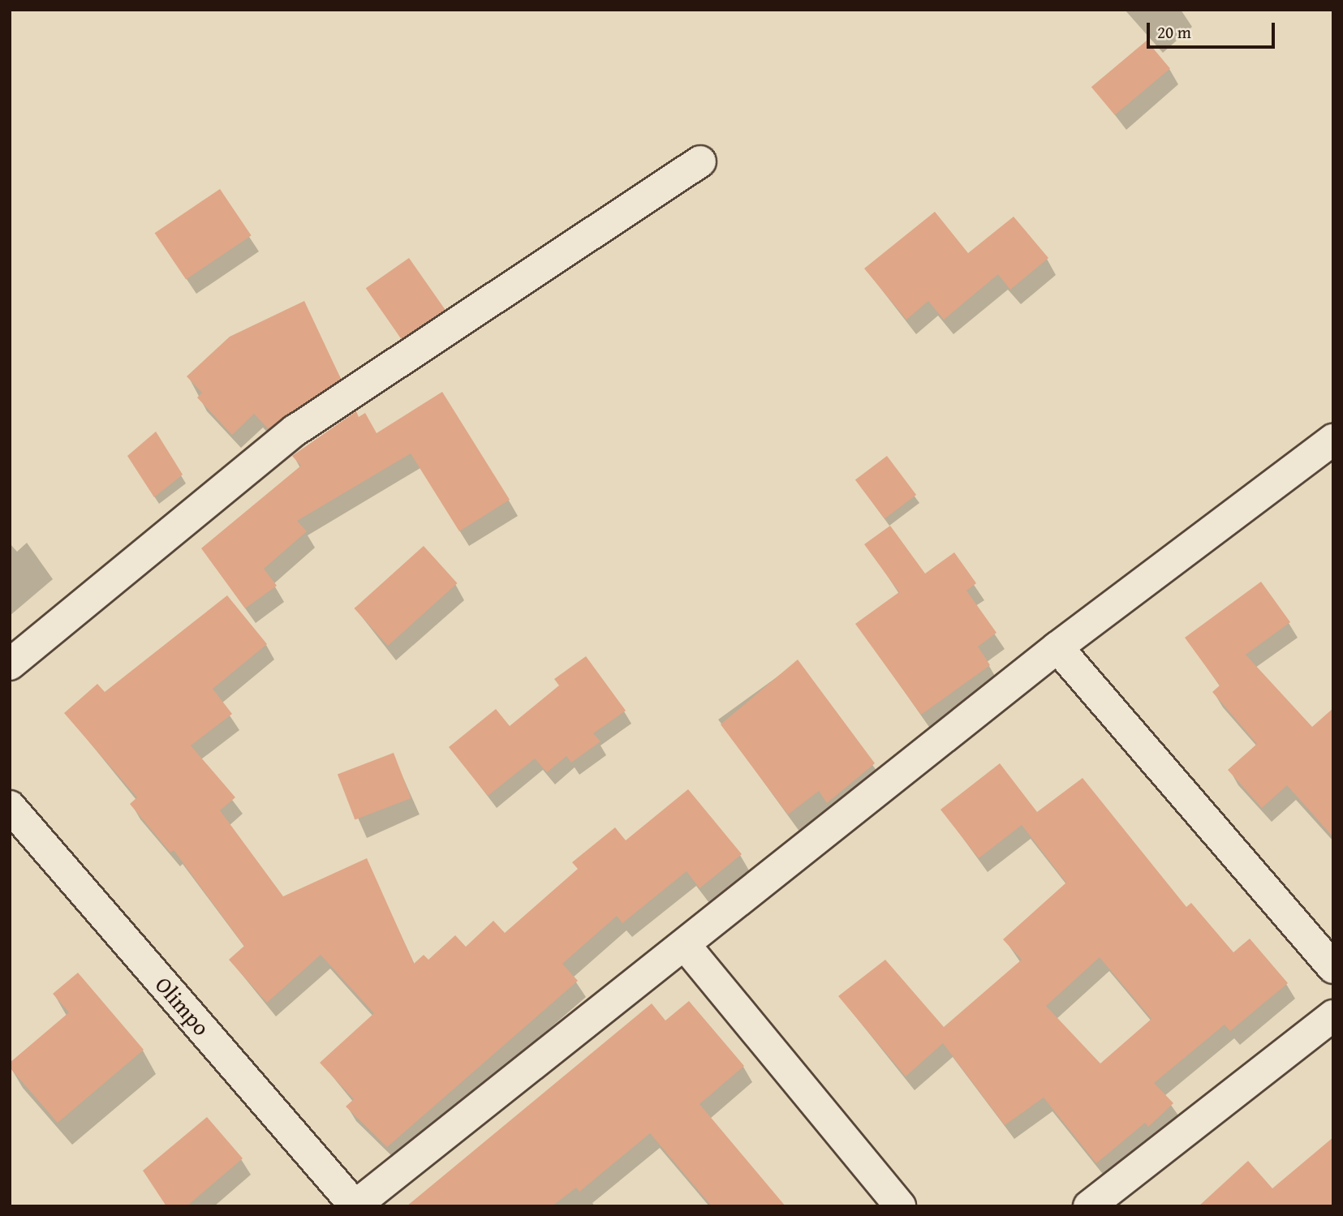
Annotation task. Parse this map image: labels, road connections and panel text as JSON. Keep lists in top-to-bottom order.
{
  "streets": {
    "street": ["Olimpo"]
  },
  "scale_bar": "20 m"
}
